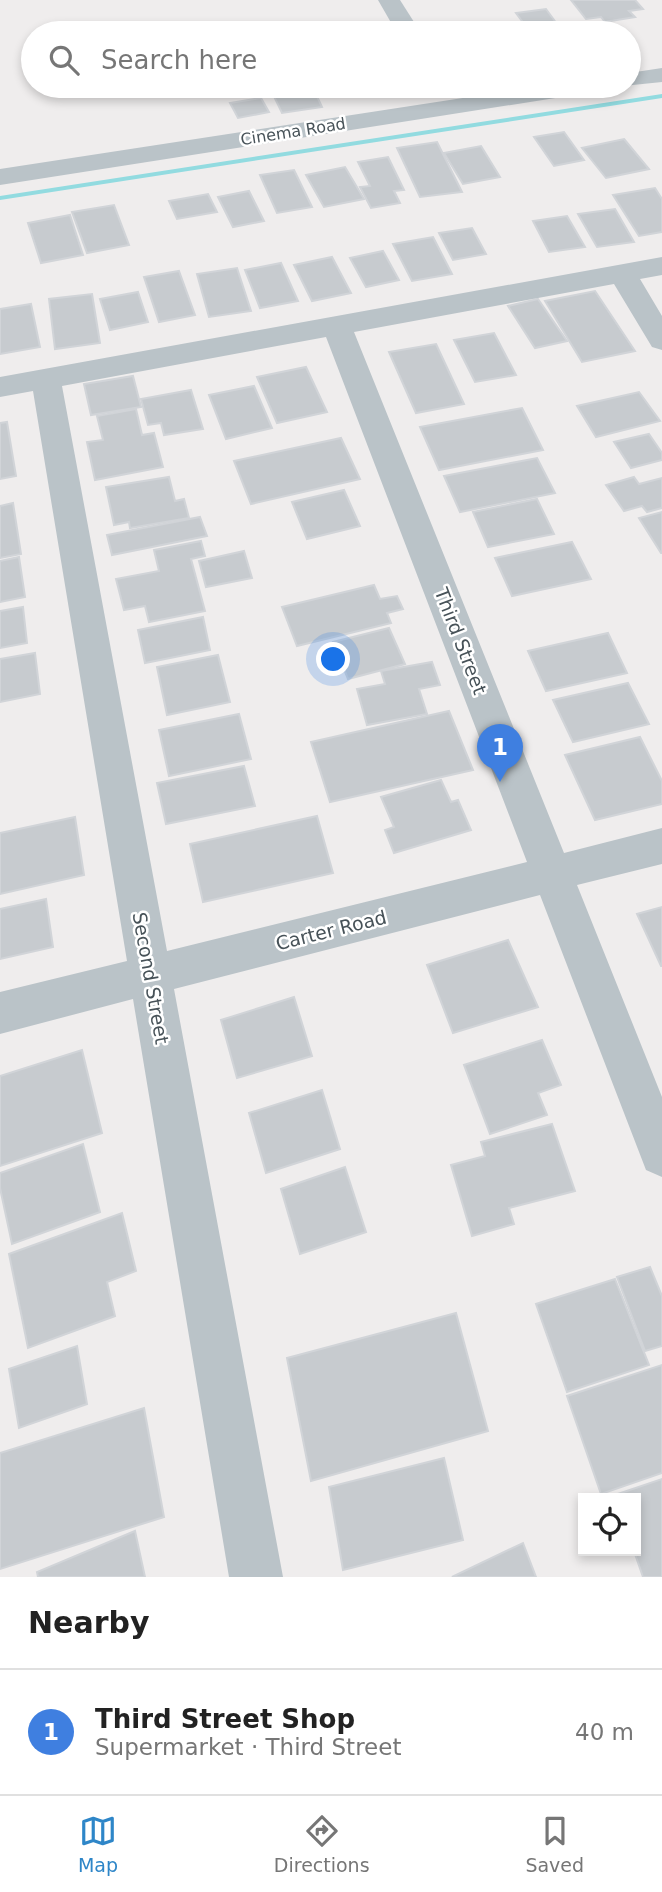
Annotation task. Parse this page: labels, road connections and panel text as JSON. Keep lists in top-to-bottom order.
{
  "streets": {
    "street": [
      "Cinema Road",
      "Third Street",
      "Carter Road",
      "Second Street"
    ]
  },
  "crossings": [
    ["Third Street", "Carter Road"],
    ["Carter Road", "Second Street"]
  ],
  "page": {
    "search": "Search here",
    "pins": "1",
    "heading": "Nearby",
    "list": [
      {
        "mark": "1",
        "name": "Third Street Shop",
        "note": "Supermarket · Third Street",
        "value": "40 m"
      }
    ],
    "nav": ["Map", "Directions", "Saved"]
  }
}
